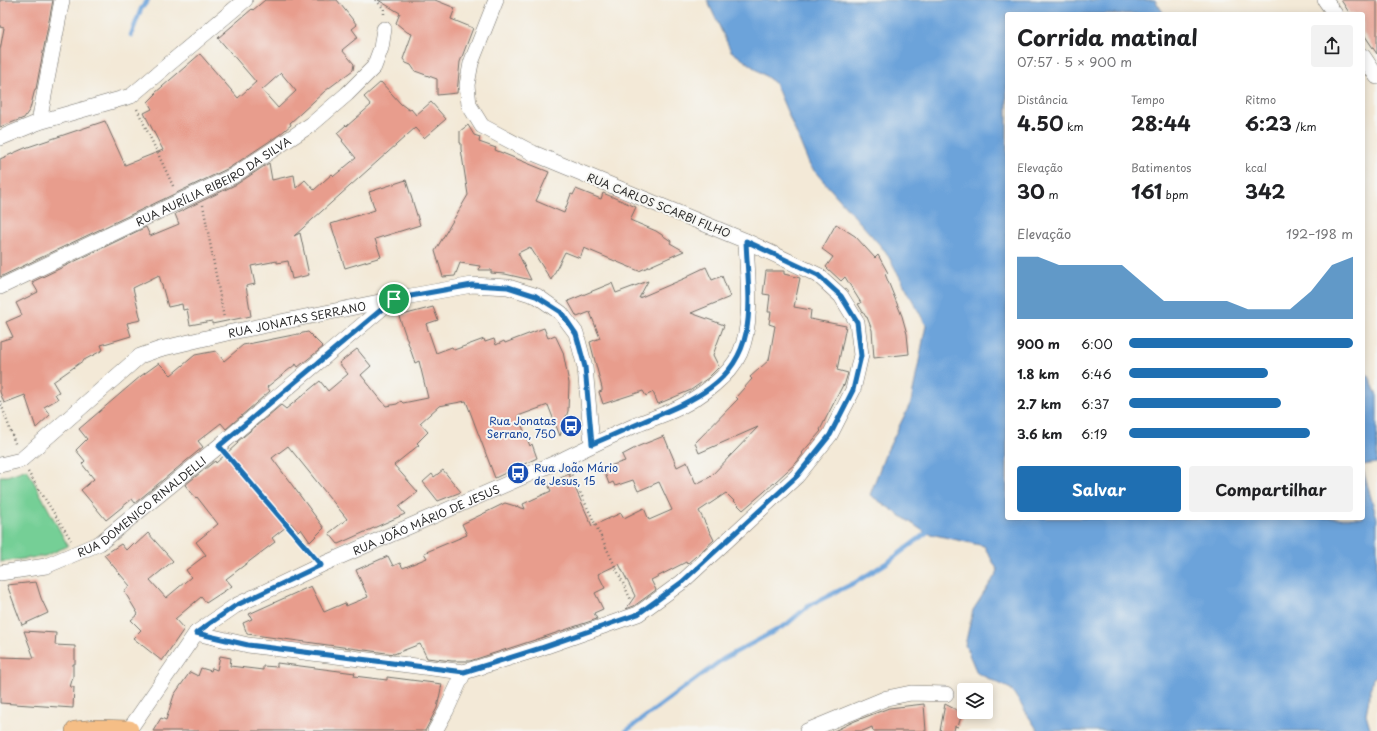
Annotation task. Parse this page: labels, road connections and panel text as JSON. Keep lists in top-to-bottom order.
{
  "streets": {
    "street": [
      "RUA AURÍLIA RIBEIRO DA SILVA",
      "RUA CARLOS SCARBI FILHO",
      "RUA JONATAS SERRANO",
      "RUA DOMENICO RINALDELLI",
      "RUA JOÃO MÁRIO DE JESUS"
    ]
  },
  "crossings": [
    ["RUA CARLOS SCARBI FILHO", "RUA JOÃO MÁRIO DE JESUS"],
    ["RUA JONATAS SERRANO", "RUA DOMENICO RINALDELLI"],
    ["RUA JONATAS SERRANO", "RUA JOÃO MÁRIO DE JESUS"]
  ],
  "places": {
    "bus stop": ["Rua Jonatas Serrano, 750", "Rua João Mário de Jesus, 15"]
  },
  "page": {
    "heading": ["Corrida matinal", "07:57 · 5 × 900 m"],
    "stats": [
      ["Distância", "4.50 km"],
      ["Tempo", "28:44"],
      ["Ritmo", "6:23 /km"],
      ["Elevação", "30 m"],
      ["Batimentos", "161 bpm"],
      ["kcal", "342"]
    ],
    "chart": ["Elevação", "192–198 m"],
    "list": [
      {
        "name": "900 m",
        "note": "6:00"
      },
      {
        "name": "1.8 km",
        "note": "6:46"
      },
      {
        "name": "2.7 km",
        "note": "6:37"
      },
      {
        "name": "3.6 km",
        "note": "6:19"
      }
    ],
    "buttons": ["Salvar", "Compartilhar"]
  }
}
